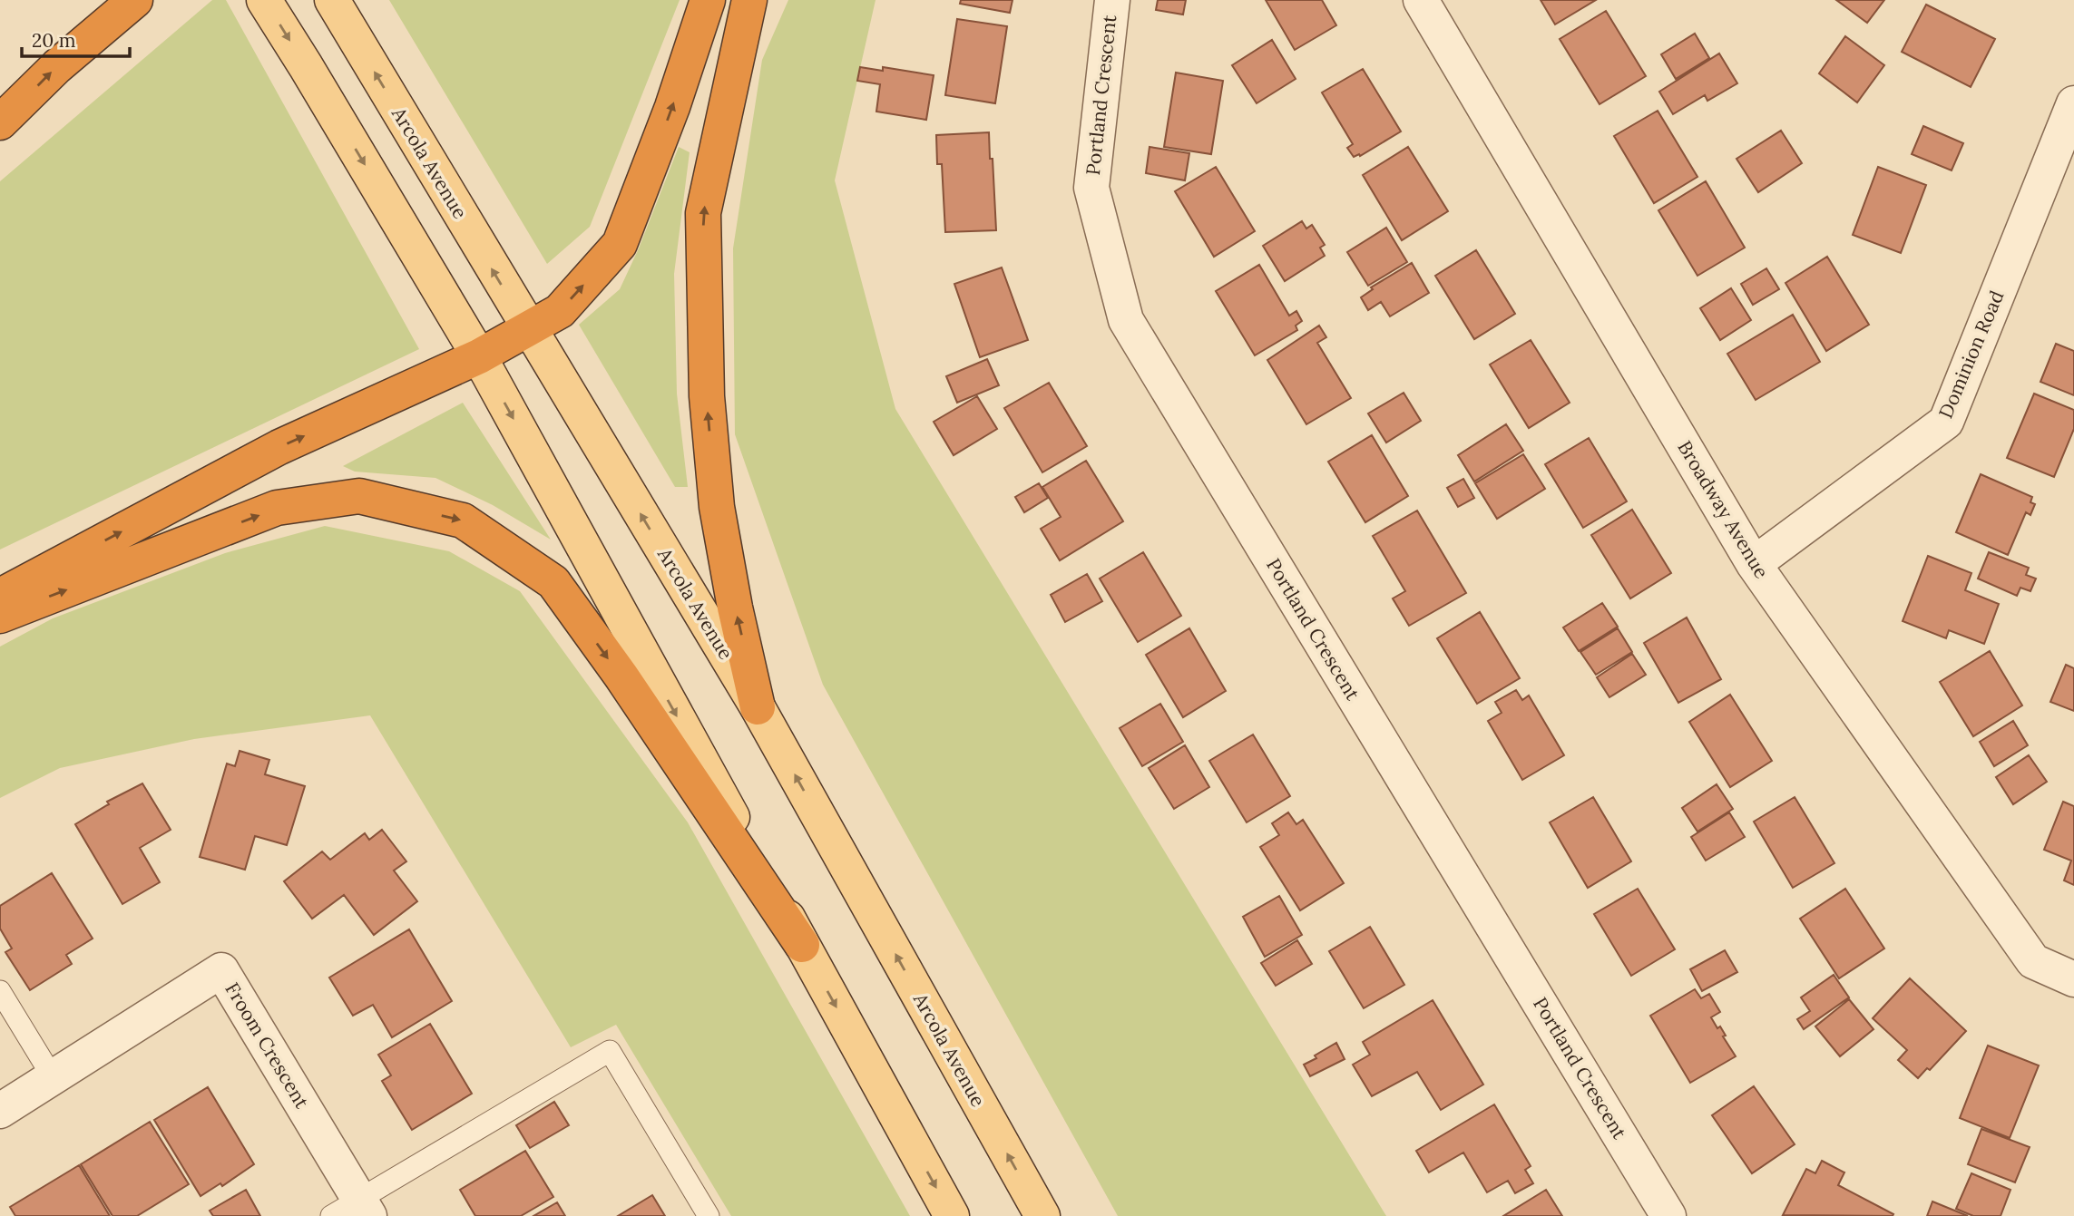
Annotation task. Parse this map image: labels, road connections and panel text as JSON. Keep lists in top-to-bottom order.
{
  "streets": {
    "main road": ["Arcola Avenue"],
    "street": [
      "Portland Crescent",
      "Dominion Road",
      "Broadway Avenue",
      "Froom Crescent"
    ]
  },
  "crossings": [
    ["Dominion Road", "Broadway Avenue"]
  ],
  "scale_bar": "20 m"
}
